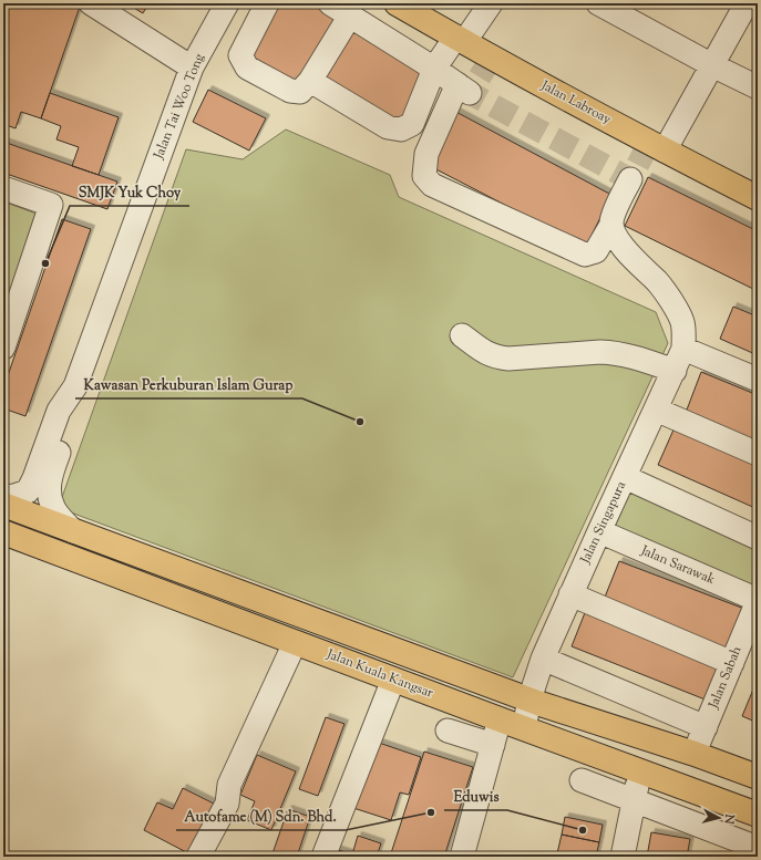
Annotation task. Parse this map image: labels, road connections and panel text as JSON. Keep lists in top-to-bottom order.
{
  "streets": {
    "main road": ["Jalan Labroay", "Jalan Kuala Kangsar"],
    "street": [
      "Jalan Tai Woo Tong",
      "Jalan Singapura",
      "Jalan Sarawak",
      "Jalan Sabah"
    ]
  },
  "crossings": [
    ["Jalan Tai Woo Tong", "Jalan Kuala Kangsar"],
    ["Jalan Singapura", "Jalan Sarawak"],
    ["Jalan Singapura", "Jalan Kuala Kangsar"],
    ["Jalan Sarawak", "Jalan Sabah"],
    ["Jalan Kuala Kangsar", "Jalan Sabah"]
  ],
  "places": [
    "SMJK Yuk Choy",
    "Kawasan Perkuburan Islam Gurap",
    "Autofame (M) Sdn. Bhd.",
    "Eduwis"
  ],
  "north": "right"
}
